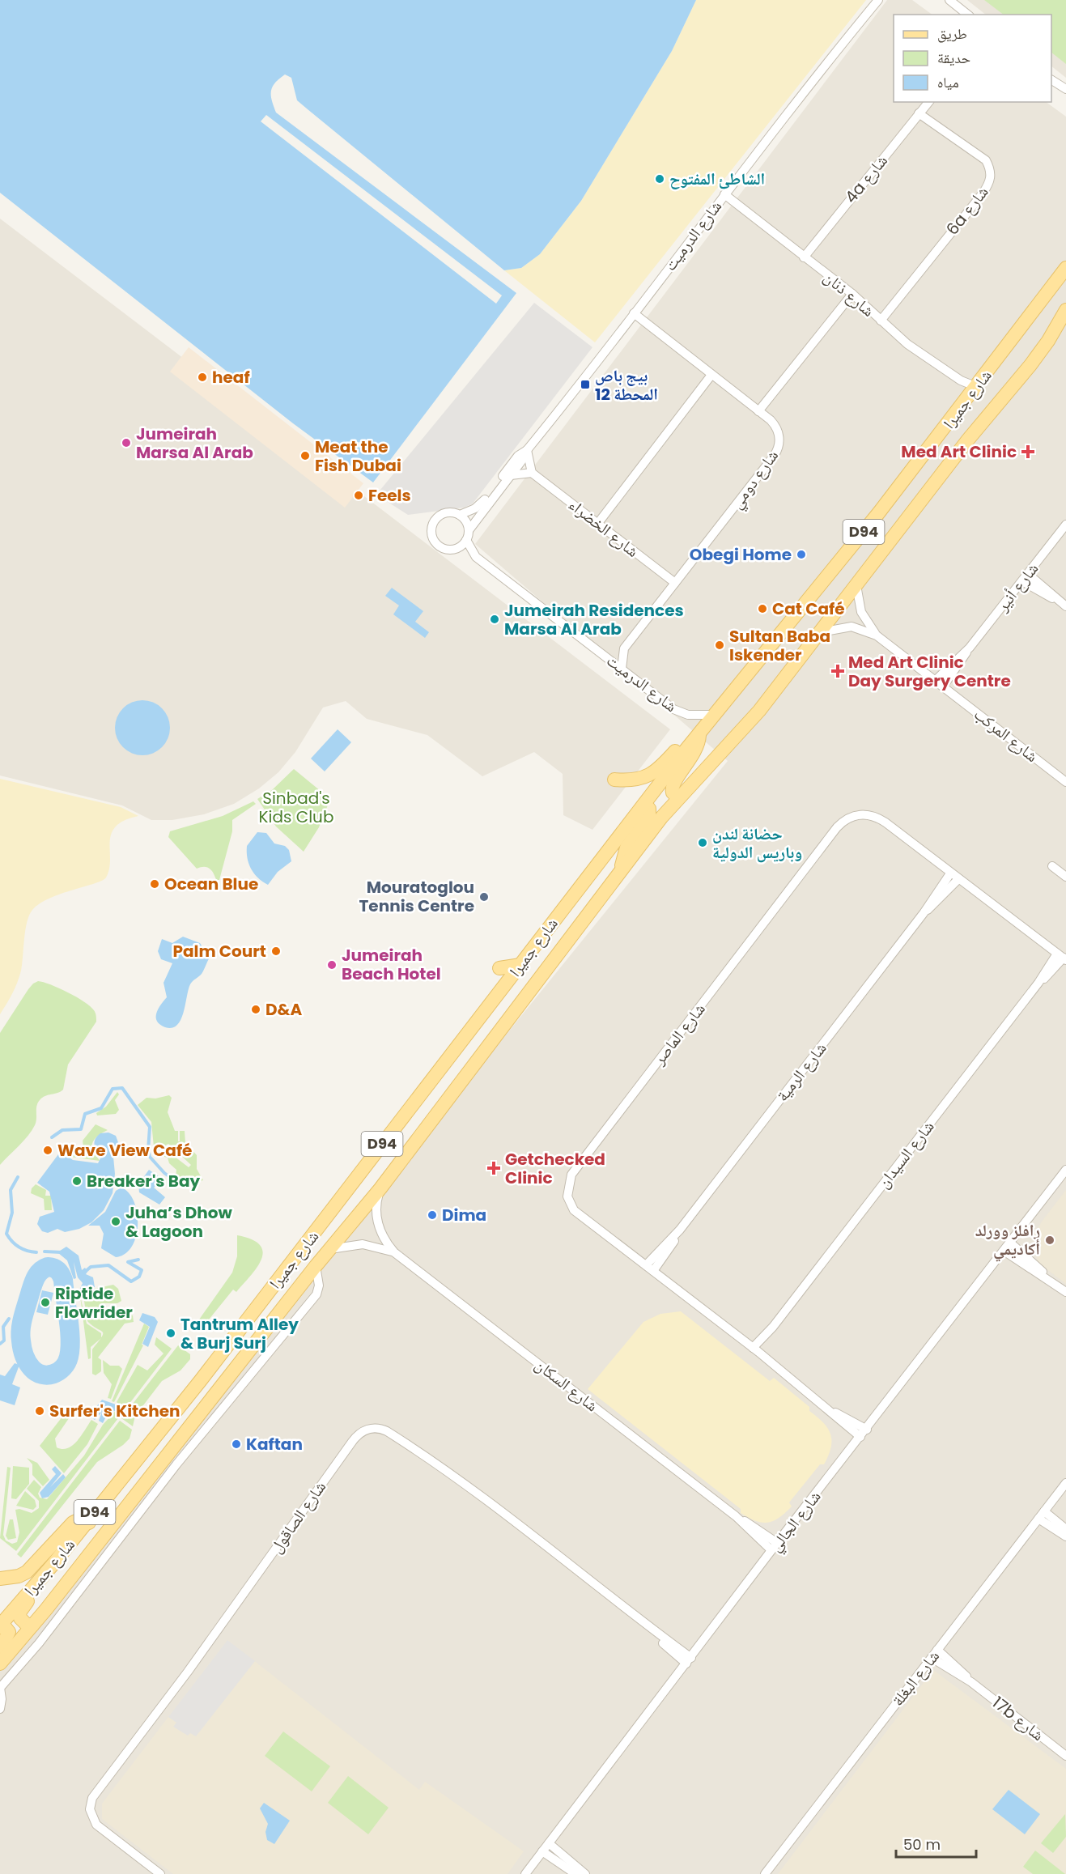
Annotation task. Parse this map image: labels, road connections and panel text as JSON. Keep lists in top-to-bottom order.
{
  "streets": {
    "main road": ["شارع جميرا", "D94"],
    "street": [
      "4a شارع",
      "6a شارع",
      "شارع الدرميت",
      "شارع ذنان",
      "شارع دومي",
      "شارع الخضراء",
      "شارع أنير",
      "شارع المركب",
      "شارع الماصر",
      "شارع الرمية",
      "شارع السيدان",
      "شارع السكان",
      "شارع الصاقول",
      "شارع الجالي",
      "شارع البغلة",
      "17b شارع"
    ]
  },
  "crossings": [
    ["4a شارع", "6a شارع"],
    ["4a شارع", "شارع ذنان"],
    ["6a شارع", "شارع ذنان"],
    ["شارع الدرميت", "شارع ذنان"],
    ["شارع الدرميت", "شارع جميرا"],
    ["شارع الدرميت", "شارع دومي"],
    ["شارع ذنان", "شارع جميرا"],
    ["شارع جميرا", "شارع المركب"],
    ["شارع جميرا", "شارع السكان"],
    ["شارع دومي", "شارع الخضراء"],
    ["شارع أنير", "شارع المركب"],
    ["شارع الماصر", "شارع الرمية"],
    ["شارع الماصر", "شارع السيدان"],
    ["شارع الماصر", "شارع الجالي"],
    ["شارع السكان", "شارع الجالي"],
    ["شارع الصاقول", "شارع الجالي"],
    ["شارع البغلة", "17b شارع"]
  ],
  "parks": ["Sinbad's Kids Club"],
  "places": {
    "other": [
      "الشاطئ المفتوح",
      "heaf",
      "Jumeirah Marsa Al Arab",
      "Meat the Fish Dubai",
      "Feels",
      "Obegi Home",
      "Cat Café",
      "Jumeirah Residences Marsa Al Arab",
      "Sultan Baba Iskender",
      "حضانة لندن وباريس الدولية",
      "Ocean Blue",
      "Mouratoglou Tennis Centre",
      "Palm Court",
      "Jumeirah Beach Hotel",
      "D&A",
      "Wave View Café",
      "Breaker's Bay",
      "Dima",
      "Juha’s Dhow & Lagoon",
      "رافلز وورلد أكاديمي",
      "Riptide Flowrider",
      "Tantrum Alley & Burj Surj",
      "Surfer's Kitchen",
      "Kaftan"
    ],
    "transit": ["بيج باص المحطة 12"],
    "health": ["Med Art Clinic", "Med Art Clinic Day Surgery Centre", "Getchecked Clinic"]
  },
  "legend": ["طريق", "حديقة", "مياه"],
  "scale_bar": "50 m"
}
